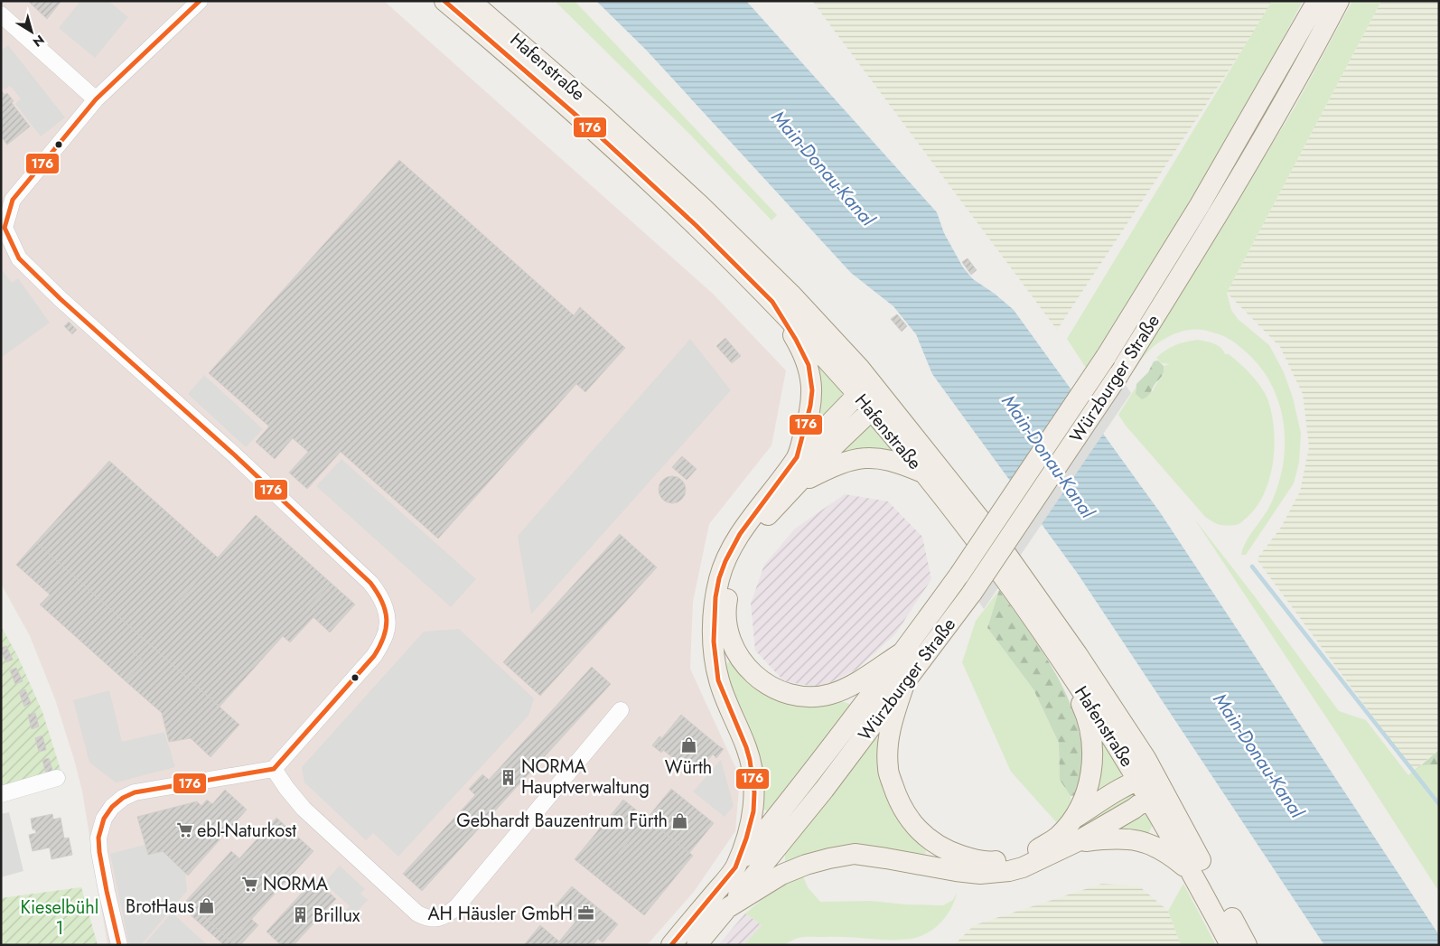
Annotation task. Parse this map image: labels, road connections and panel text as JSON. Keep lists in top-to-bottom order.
{
  "streets": {
    "main road": ["Hafenstraße", "Würzburger Straße"]
  },
  "water": ["Main-Donau-Kanal"],
  "parks": ["Kieselbühl 1"],
  "places": {
    "shop": ["Würth", "Gebhardt Bauzentrum Fürth", "BrotHaus"],
    "building": ["NORMA Hauptverwaltung", "Brillux"],
    "supermarket": ["ebl-Naturkost", "NORMA"],
    "office": ["AH Häusler GmbH"]
  },
  "lines": ["transit line 176"],
  "north": "bottom right"
}
